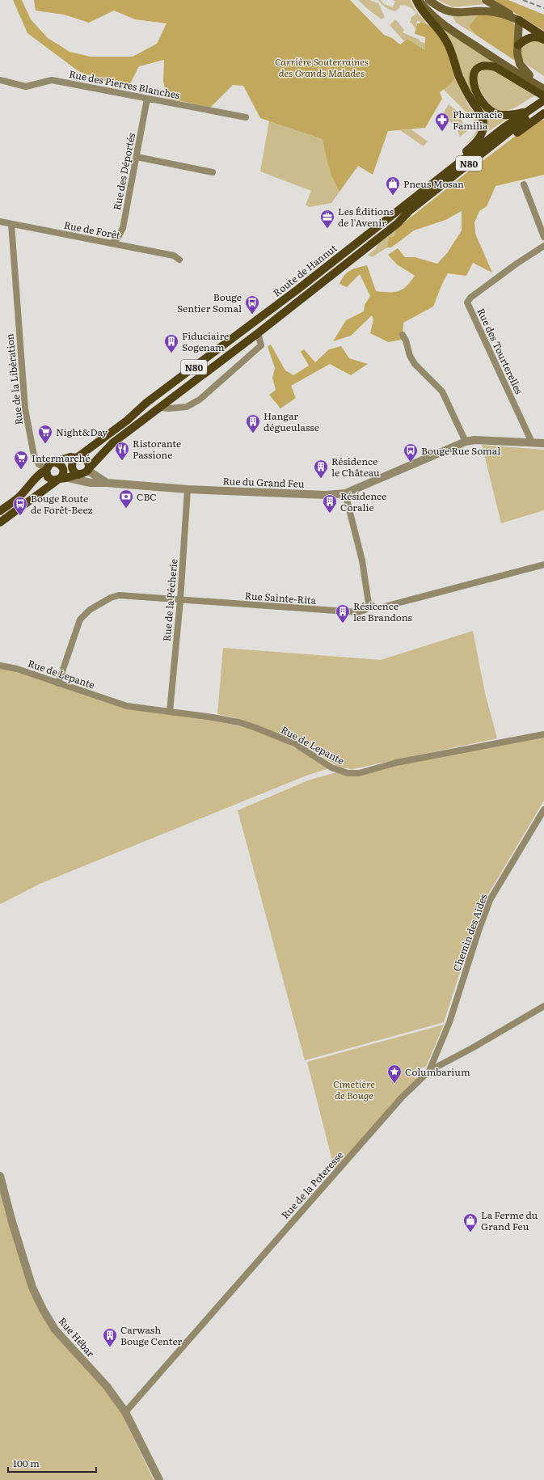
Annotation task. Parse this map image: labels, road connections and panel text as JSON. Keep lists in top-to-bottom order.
{
  "streets": {
    "main road": ["N80", "Route de Hannut"],
    "street": [
      "Rue des Pierres Blanches",
      "Rue des Déportés",
      "Rue de Forêt",
      "Rue des Tourterelles",
      "Rue de la Libération",
      "Rue du Grand Feu",
      "Rue Sainte-Rita",
      "Rue de la Pêcherie",
      "Rue de Lepante",
      "Chemin des Aides",
      "Rue de la Poteresse",
      "Rue Hébar"
    ]
  },
  "crossings": [
    ["Rue des Pierres Blanches", "Rue des Déportés"],
    ["N80", "Route de Hannut"],
    ["N80", "Rue de la Libération"],
    ["N80", "Rue du Grand Feu"],
    ["Rue des Déportés", "Rue de Forêt"],
    ["Rue de Forêt", "Rue de la Libération"],
    ["Route de Hannut", "Rue du Grand Feu"],
    ["Rue des Tourterelles", "Rue du Grand Feu"],
    ["Rue du Grand Feu", "Rue de la Pêcherie"],
    ["Rue Sainte-Rita", "Rue de la Pêcherie"],
    ["Rue Sainte-Rita", "Rue de Lepante"],
    ["Rue de la Pêcherie", "Rue de Lepante"],
    ["Chemin des Aides", "Rue de la Poteresse"],
    ["Rue de la Poteresse", "Rue Hébar"]
  ],
  "parks": ["Carrière Souterraines des Grands Malades", "Cimetière de Bouge"],
  "places": {
    "pharmacy": ["Pharmacie Familia"],
    "shop": ["Pneus Mosan", "La Ferme du Grand Feu"],
    "office": ["Les Éditions de l'Avenir"],
    "bus stop": ["Bouge Sentier Somal", "Bouge Rue Somal", "Bouge Route de Forêt-Beez"],
    "building": [
      "Fiduciaire Sogenam",
      "Hangar dégueulasse",
      "Résidence le Château",
      "Résidence Coralie",
      "Résicence les Brandons",
      "Carwash Bouge Center"
    ],
    "supermarket": ["Night&Day", "Intermarché"],
    "restaurant": ["Ristorante Passione"],
    "bank": ["CBC"],
    "place": ["Columbarium"]
  },
  "scale_bar": "100 m"
}
